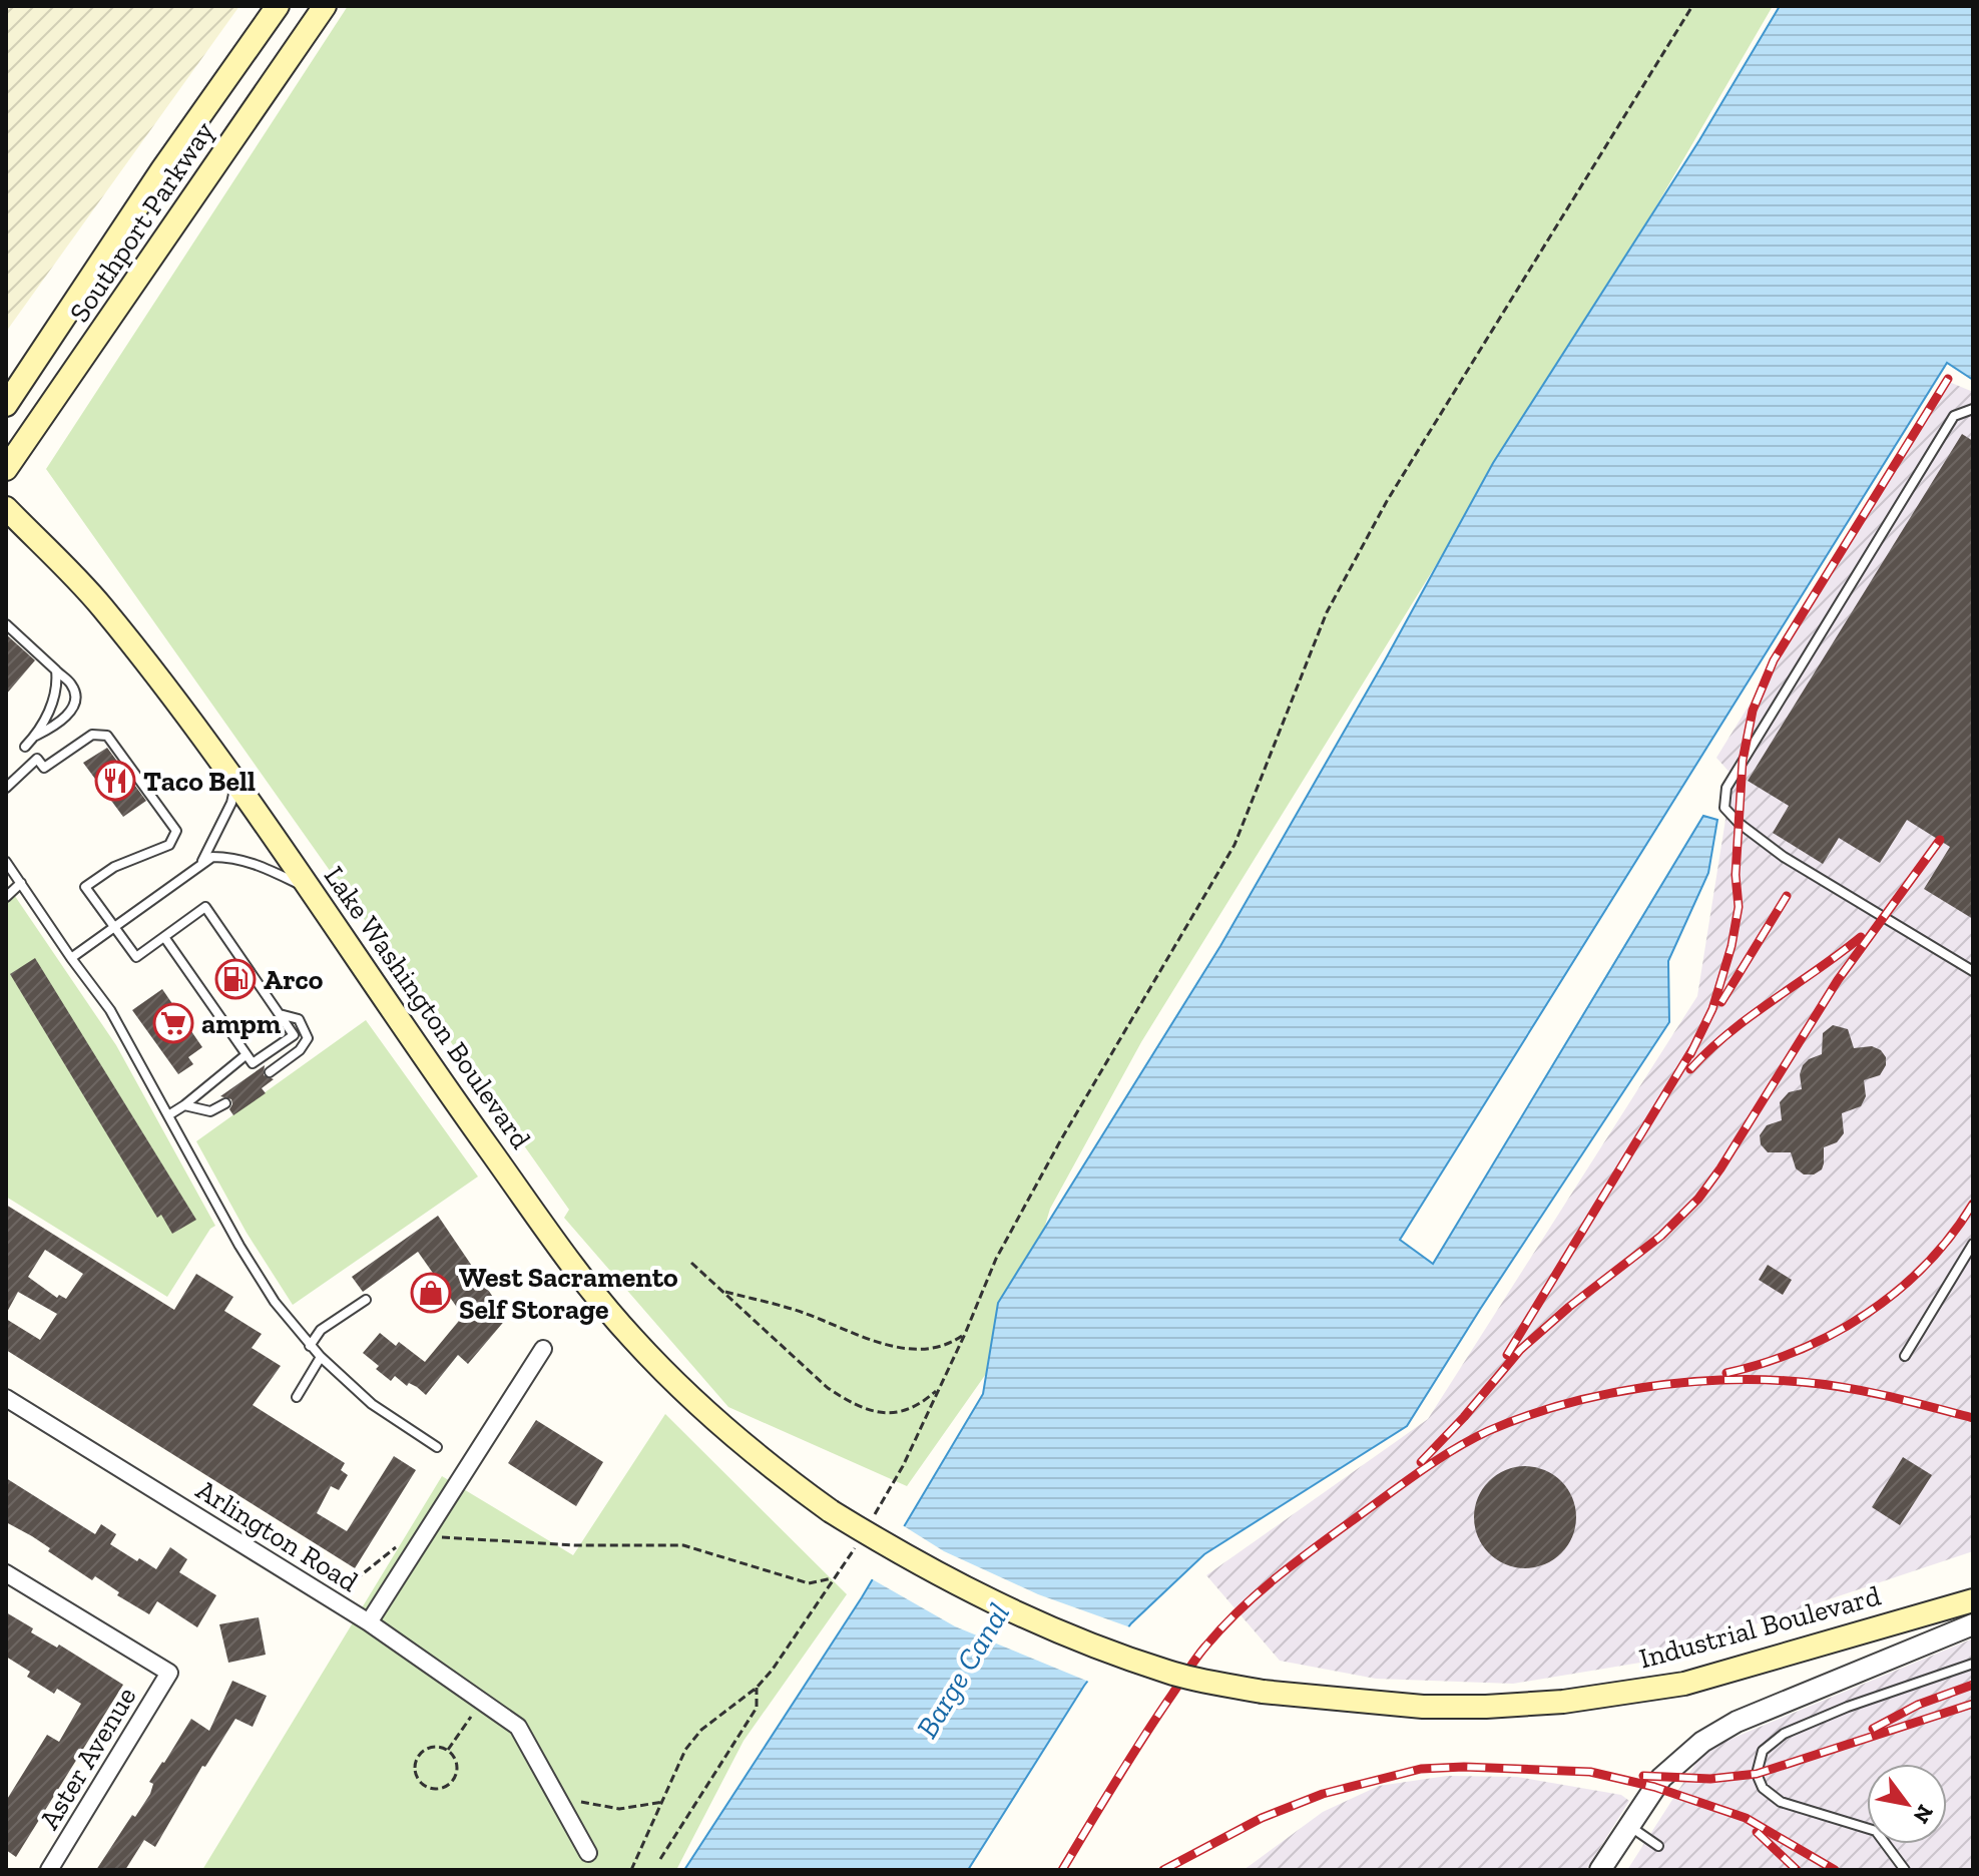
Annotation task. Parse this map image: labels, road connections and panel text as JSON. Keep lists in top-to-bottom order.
{
  "streets": {
    "main road": ["Southport Parkway", "Lake Washington Boulevard", "Industrial Boulevard"],
    "street": ["Arlington Road", "Aster Avenue"]
  },
  "crossings": [
    ["Lake Washington Boulevard", "Industrial Boulevard"]
  ],
  "water": ["Barge Canal"],
  "places": {
    "restaurant": ["Taco Bell"],
    "fuel station": ["Arco"],
    "supermarket": ["ampm"],
    "shop": ["West Sacramento Self Storage"]
  },
  "north": "bottom right"
}
